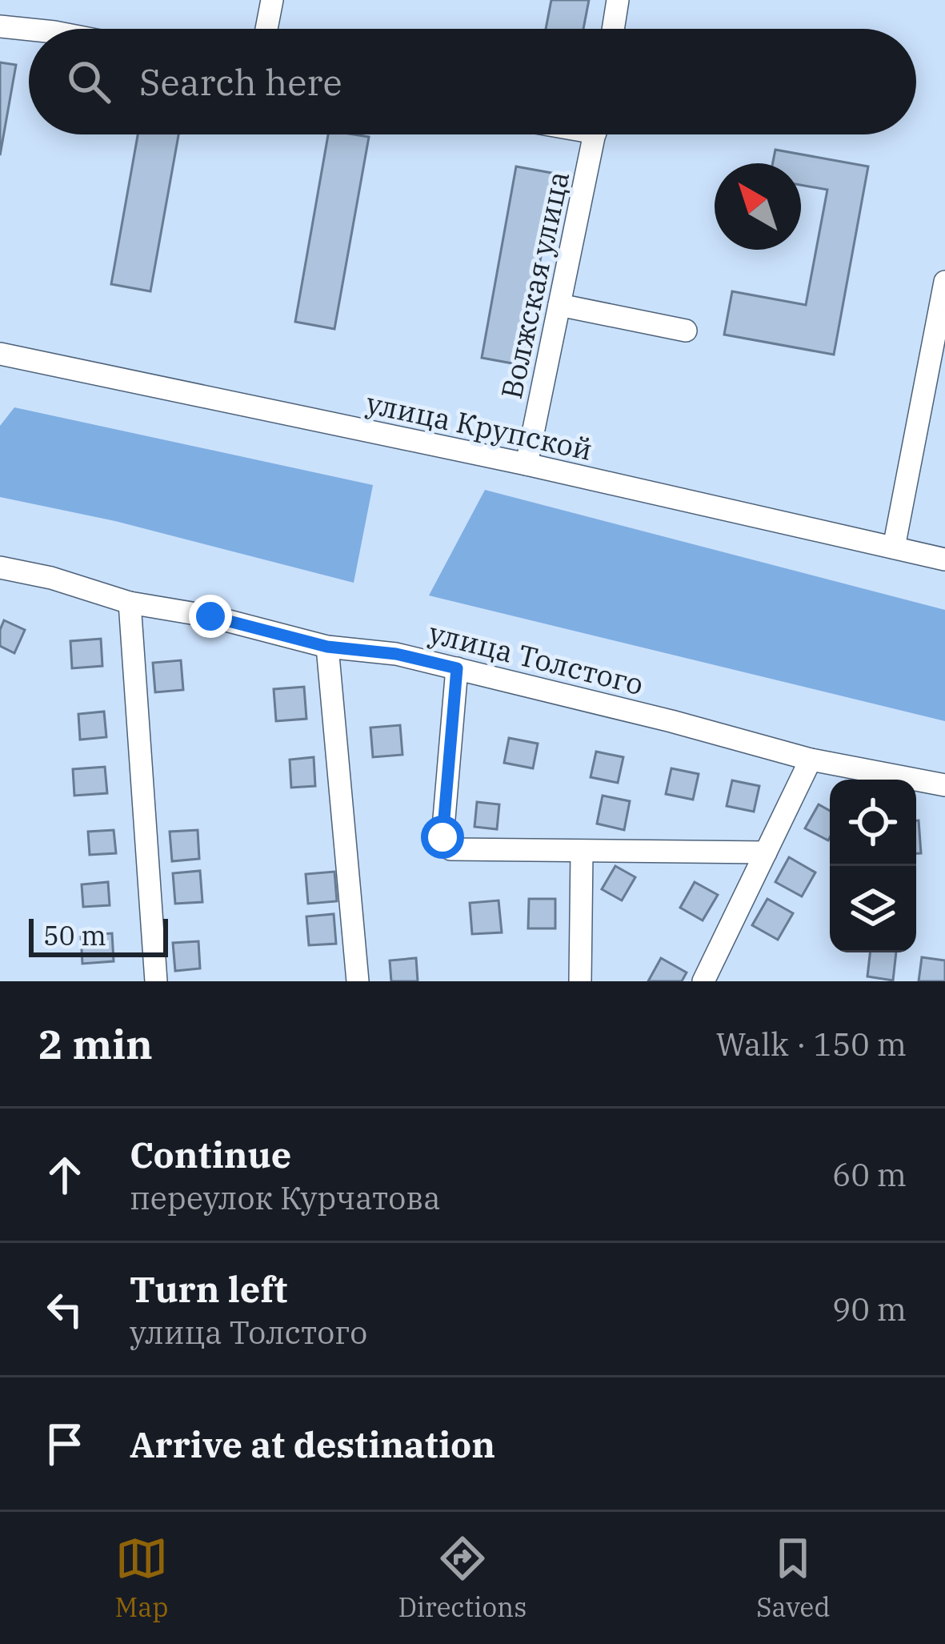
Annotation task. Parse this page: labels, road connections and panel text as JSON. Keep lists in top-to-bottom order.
{
  "streets": {
    "street": ["Волжская улица", "улица Крупской", "улица Толстого"]
  },
  "crossings": [
    ["Волжская улица", "улица Крупской"]
  ],
  "scale_bar": "50 m",
  "north": "top left",
  "page": {
    "search": "Search here",
    "scale": "50 m",
    "heading": ["2 min", "Walk · 150 m"],
    "list": [
      ["Continue", "переулок Курчатова", "60 m"],
      ["Turn left", "улица Толстого", "90 m"],
      "Arrive at destination"
    ],
    "nav": ["Map", "Directions", "Saved"]
  }
}
